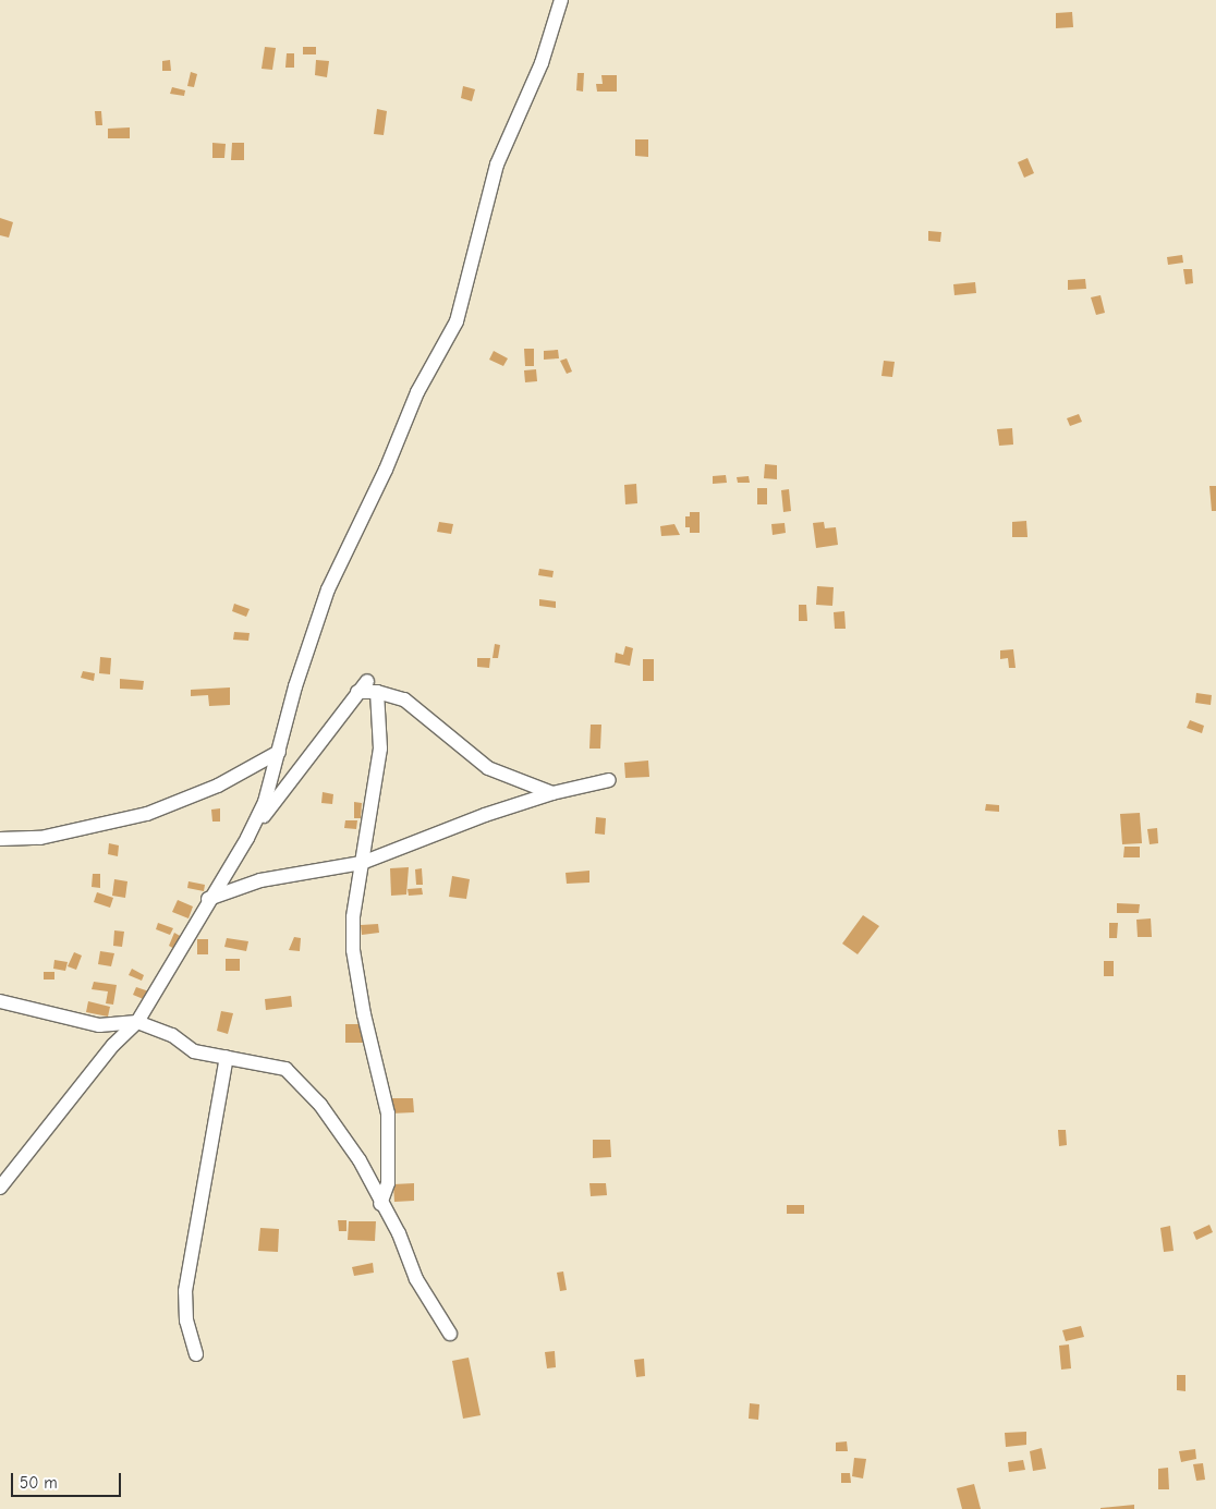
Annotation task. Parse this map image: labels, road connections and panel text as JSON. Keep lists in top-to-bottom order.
{
  "scale_bar": "50 m"
}
